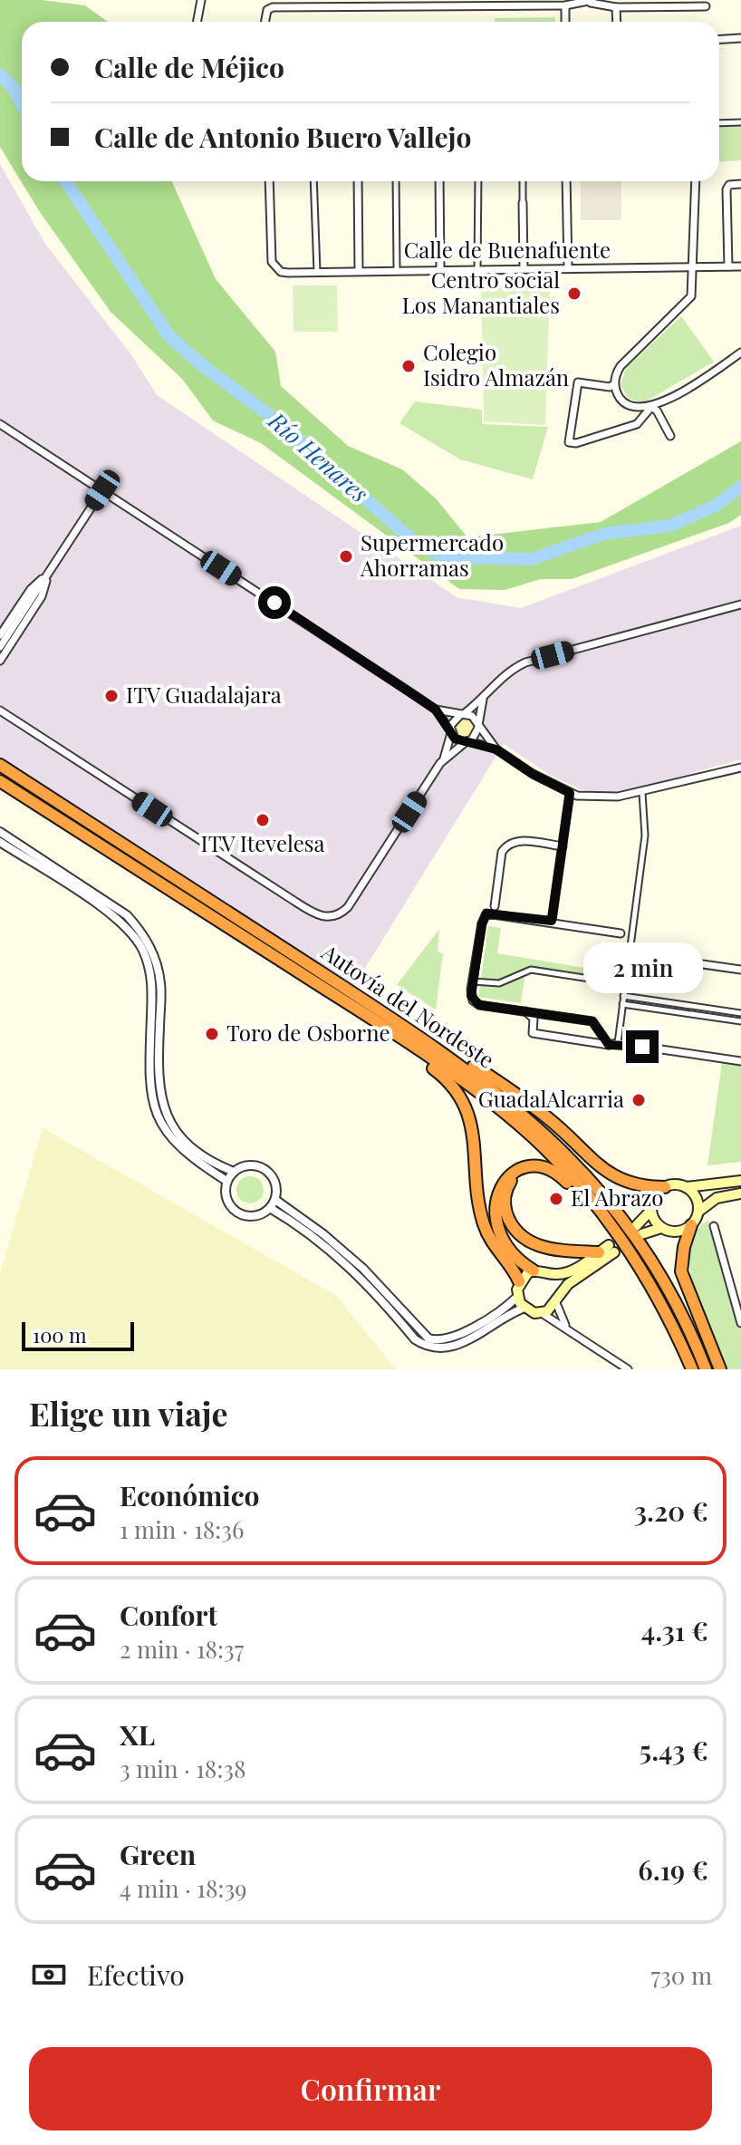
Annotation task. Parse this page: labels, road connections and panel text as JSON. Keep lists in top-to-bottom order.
{
  "streets": {
    "highway": ["Autovía del Nordeste"],
    "street": ["Calle de Buenafuente"]
  },
  "water": ["Río Henares"],
  "places": [
    "Centro social Los Manantiales",
    "Colegio Isidro Almazán",
    "Supermercado Ahorramas",
    "ITV Guadalajara",
    "ITV Itevelesa",
    "Toro de Osborne",
    "GuadalAlcarria",
    "El Abrazo"
  ],
  "scale_bar": "100 m",
  "page": {
    "banner": ["Calle de Méjico", "Calle de Antonio Buero Vallejo"],
    "bubble": "2 min",
    "scale": "100 m",
    "heading": "Elige un viaje",
    "list": [
      {
        "name": "Económico",
        "note": "1 min · 18:36",
        "value": "3.20 €"
      },
      {
        "name": "Confort",
        "note": "2 min · 18:37",
        "value": "4.31 €"
      },
      {
        "name": "XL",
        "note": "3 min · 18:38",
        "value": "5.43 €"
      },
      {
        "name": "Green",
        "note": "4 min · 18:39",
        "value": "6.19 €"
      }
    ],
    "pay": ["Efectivo", "730 m"],
    "buttons": "Confirmar"
  }
}
